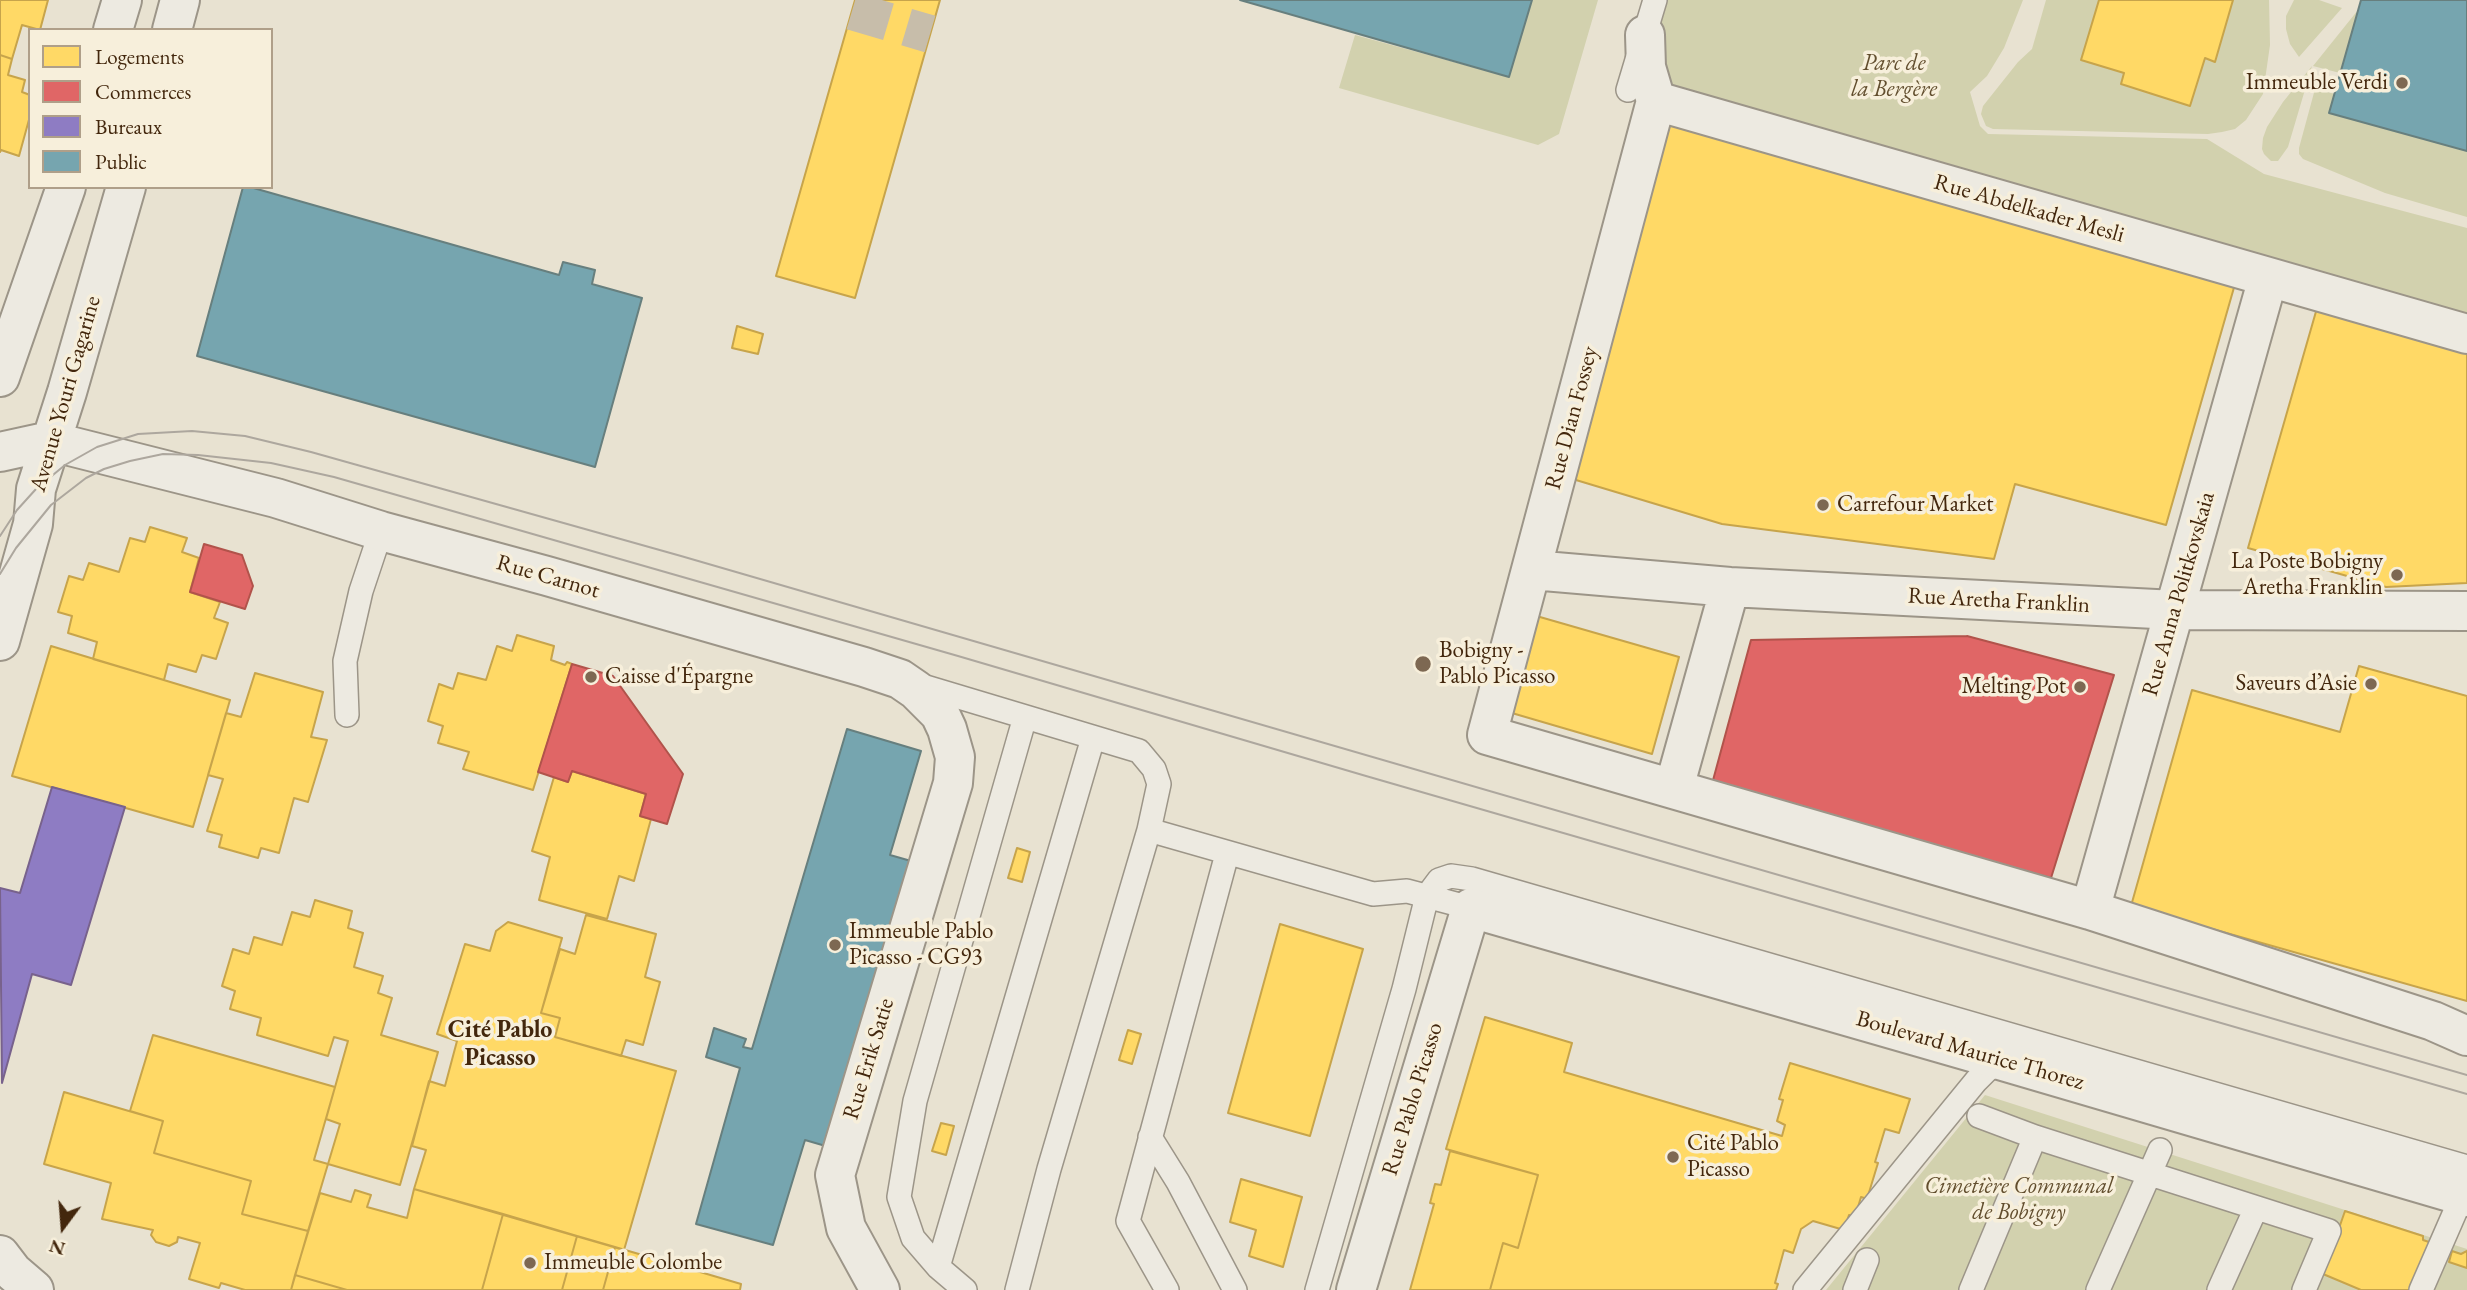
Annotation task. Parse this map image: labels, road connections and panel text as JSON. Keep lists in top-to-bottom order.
{
  "streets": {
    "street": [
      "Rue Abdelkader Mesli",
      "Avenue Youri Gagarine",
      "Rue Dian Fossey",
      "Rue Carnot",
      "Rue Anna Politkovskaia",
      "Rue Aretha Franklin",
      "Boulevard Maurice Thorez",
      "Rue Erik Satie",
      "Rue Pablo Picasso"
    ]
  },
  "crossings": [
    ["Rue Abdelkader Mesli", "Rue Dian Fossey"],
    ["Rue Abdelkader Mesli", "Rue Anna Politkovskaia"],
    ["Avenue Youri Gagarine", "Rue Carnot"],
    ["Rue Dian Fossey", "Rue Aretha Franklin"],
    ["Rue Carnot", "Rue Erik Satie"],
    ["Rue Anna Politkovskaia", "Rue Aretha Franklin"],
    ["Boulevard Maurice Thorez", "Rue Pablo Picasso"]
  ],
  "districts": ["Cité Pablo Picasso"],
  "parks": ["Parc de la Bergère", "Cimetière Communal de Bobigny"],
  "places": [
    "Immeuble Verdi",
    "Carrefour Market",
    "La Poste Bobigny Aretha Franklin",
    "Bobigny - Pablo Picasso",
    "Caisse d'Épargne",
    "Saveurs d’Asie",
    "Melting Pot",
    "Immeuble Pablo Picasso - CG93",
    "Cité Pablo Picasso",
    "Immeuble Colombe"
  ],
  "legend": [
    "Logements",
    "Commerces",
    "Bureaux",
    "Public"
  ],
  "north": "bottom"
}
